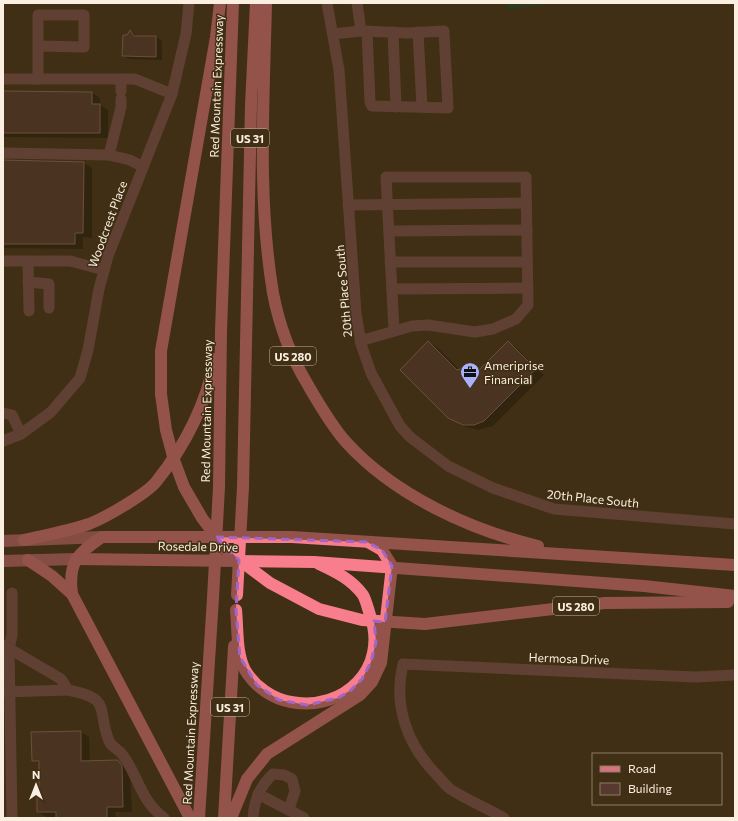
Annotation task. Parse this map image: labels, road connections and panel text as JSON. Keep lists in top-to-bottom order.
{
  "streets": {
    "highway": [
      "Red Mountain Expressway",
      "US 31",
      "US 280",
      "Rosedale Drive"
    ],
    "street": ["Woodcrest Place", "20th Place South", "Hermosa Drive"]
  },
  "crossings": [
    ["US 280", "Rosedale Drive"]
  ],
  "places": {
    "office": ["Ameriprise Financial"]
  },
  "legend": ["Road", "Building"],
  "north": "top"
}
